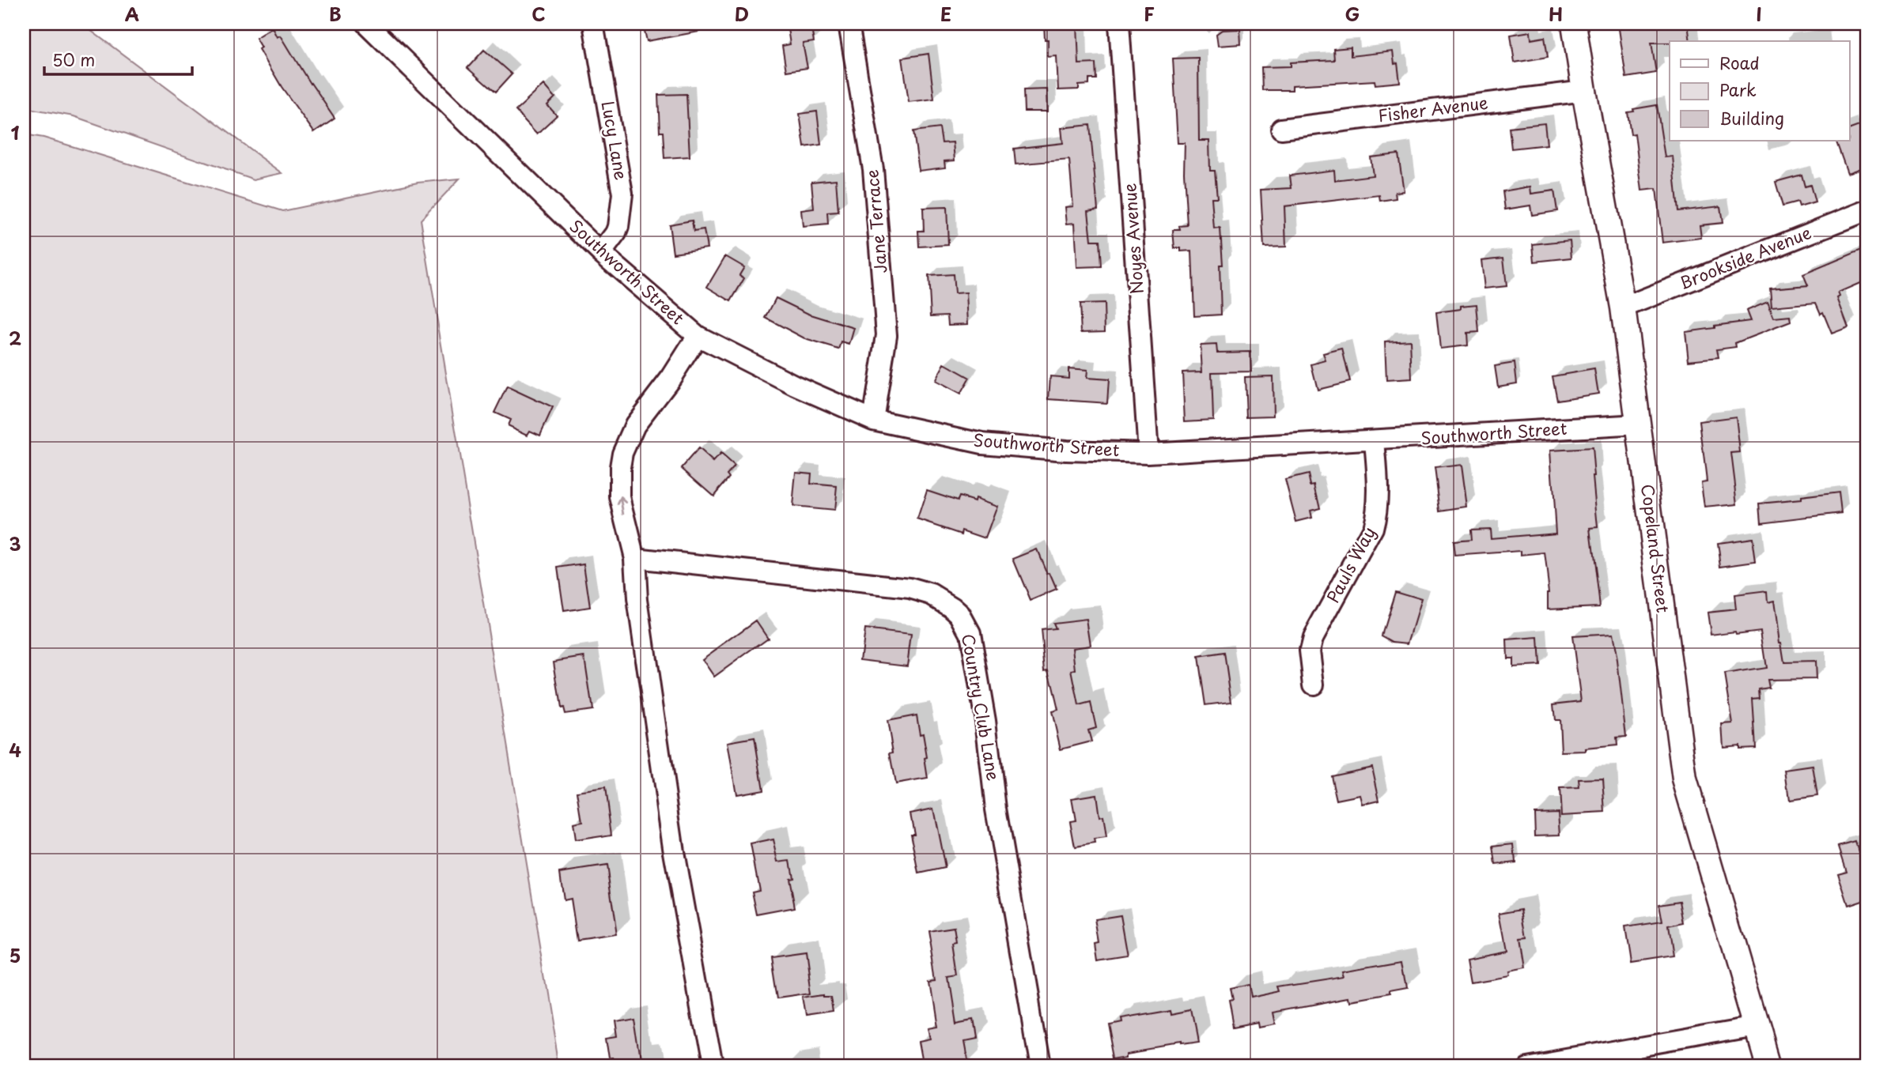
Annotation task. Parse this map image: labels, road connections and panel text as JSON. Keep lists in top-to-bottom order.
{
  "streets": {
    "main road": ["Copeland Street"],
    "street": [
      "Fisher Avenue",
      "Lucy Lane",
      "Jane Terrace",
      "Noyes Avenue",
      "Brookside Avenue",
      "Southworth Street",
      "Pauls Way",
      "Country Club Lane"
    ]
  },
  "crossings": [
    ["Fisher Avenue", "Copeland Street"],
    ["Lucy Lane", "Southworth Street"],
    ["Jane Terrace", "Southworth Street"],
    ["Noyes Avenue", "Southworth Street"],
    ["Brookside Avenue", "Copeland Street"],
    ["Southworth Street", "Copeland Street"],
    ["Southworth Street", "Pauls Way"]
  ],
  "legend": ["Road", "Park", "Building"],
  "scale_bar": "50 m",
  "grid": {
    "columns": [
      "A",
      "B",
      "C",
      "D",
      "E",
      "F",
      "G",
      "H",
      "I"
    ],
    "rows": [
      "1",
      "2",
      "3",
      "4",
      "5"
    ]
  }
}
